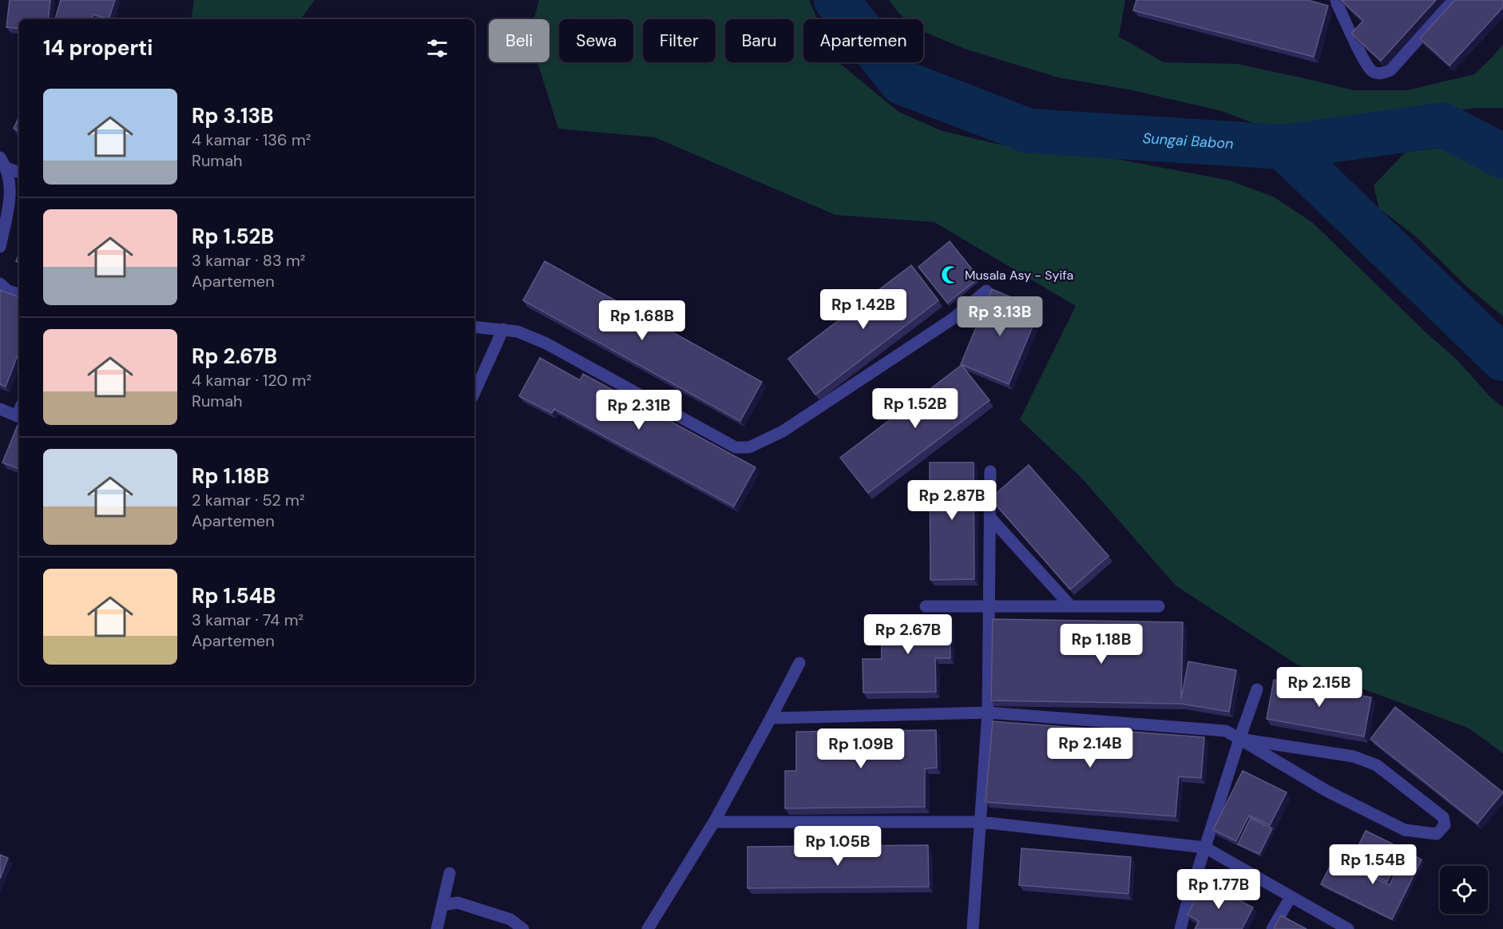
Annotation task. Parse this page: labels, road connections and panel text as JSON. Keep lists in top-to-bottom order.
{
  "water": ["Sungai Babon"],
  "places": {
    "mosque": ["Musala Asy - Syifa"]
  },
  "page": {
    "chip": [
      "Beli",
      "Sewa",
      "Filter",
      "Baru",
      "Apartemen"
    ],
    "heading": "14 properti",
    "list": [
      {
        "name": "Rp 3.13B",
        "note": "4 kamar · 136 m² · Rumah"
      },
      {
        "name": "Rp 1.52B",
        "note": "3 kamar · 83 m² · Apartemen"
      },
      {
        "name": "Rp 2.67B",
        "note": "4 kamar · 120 m² · Rumah"
      },
      {
        "name": "Rp 1.18B",
        "note": "2 kamar · 52 m² · Apartemen"
      },
      {
        "name": "Rp 1.54B",
        "note": "3 kamar · 74 m² · Apartemen"
      }
    ],
    "price": [
      "Rp 1.42B",
      "Rp 3.13B",
      "Rp 1.68B",
      "Rp 1.52B",
      "Rp 2.31B",
      "Rp 2.87B",
      "Rp 2.67B",
      "Rp 1.18B",
      "Rp 2.15B",
      "Rp 2.14B",
      "Rp 1.09B",
      "Rp 1.05B",
      "Rp 1.54B",
      "Rp 1.77B"
    ]
  }
}
